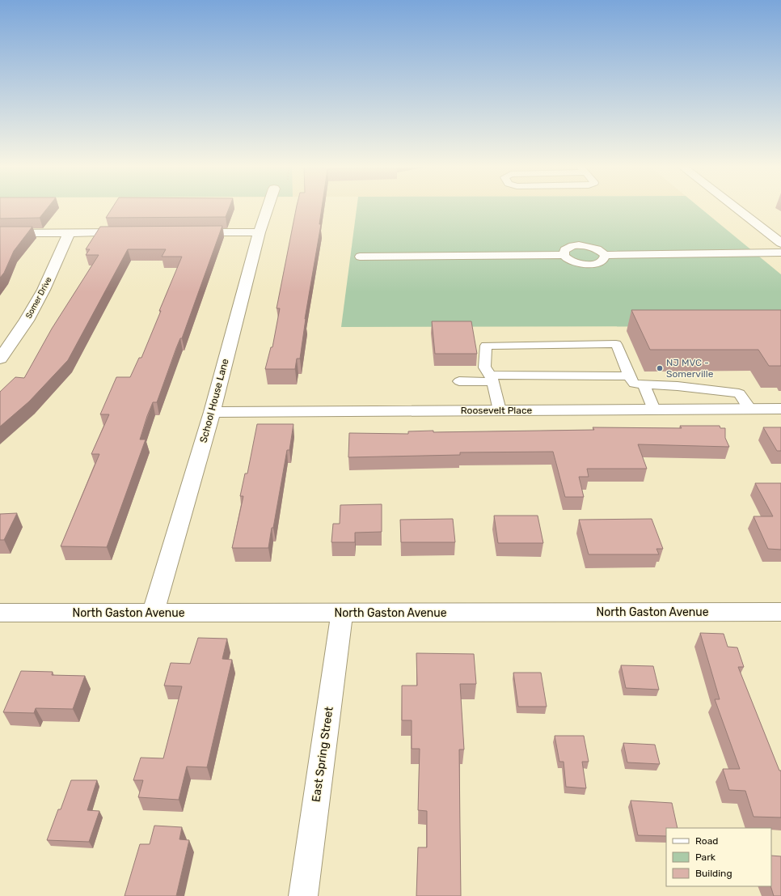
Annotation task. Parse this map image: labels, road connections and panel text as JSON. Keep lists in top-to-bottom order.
{
  "streets": {
    "street": [
      "Somer Drive",
      "School House Lane",
      "Roosevelt Place",
      "North Gaston Avenue",
      "East Spring Street"
    ]
  },
  "crossings": [
    ["School House Lane", "Roosevelt Place"],
    ["School House Lane", "North Gaston Avenue"],
    ["North Gaston Avenue", "East Spring Street"]
  ],
  "places": ["NJ MVC - Somerville"],
  "legend": ["Road", "Park", "Building"]
}
